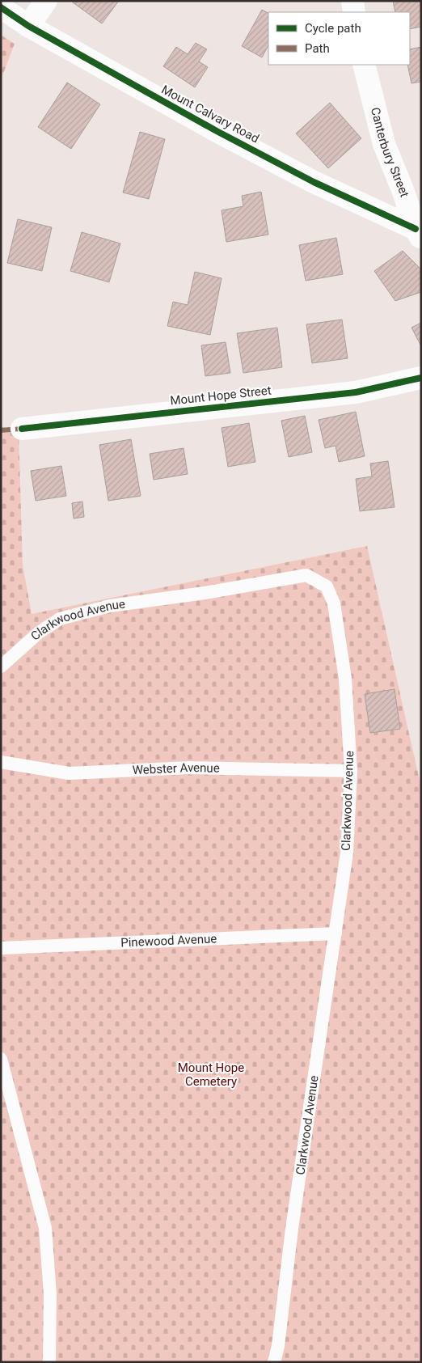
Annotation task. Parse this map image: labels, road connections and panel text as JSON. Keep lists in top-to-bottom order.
{
  "streets": {
    "street": ["Mount Calvary Road", "Canterbury Street", "Mount Hope Street"],
    "lane": ["Clarkwood Avenue", "Webster Avenue", "Pinewood Avenue"]
  },
  "crossings": [
    ["Mount Calvary Road", "Canterbury Street"],
    ["Clarkwood Avenue", "Webster Avenue"],
    ["Clarkwood Avenue", "Pinewood Avenue"]
  ],
  "parks": ["Mount Hope Cemetery"],
  "legend": ["Cycle path", "Path"]
}
